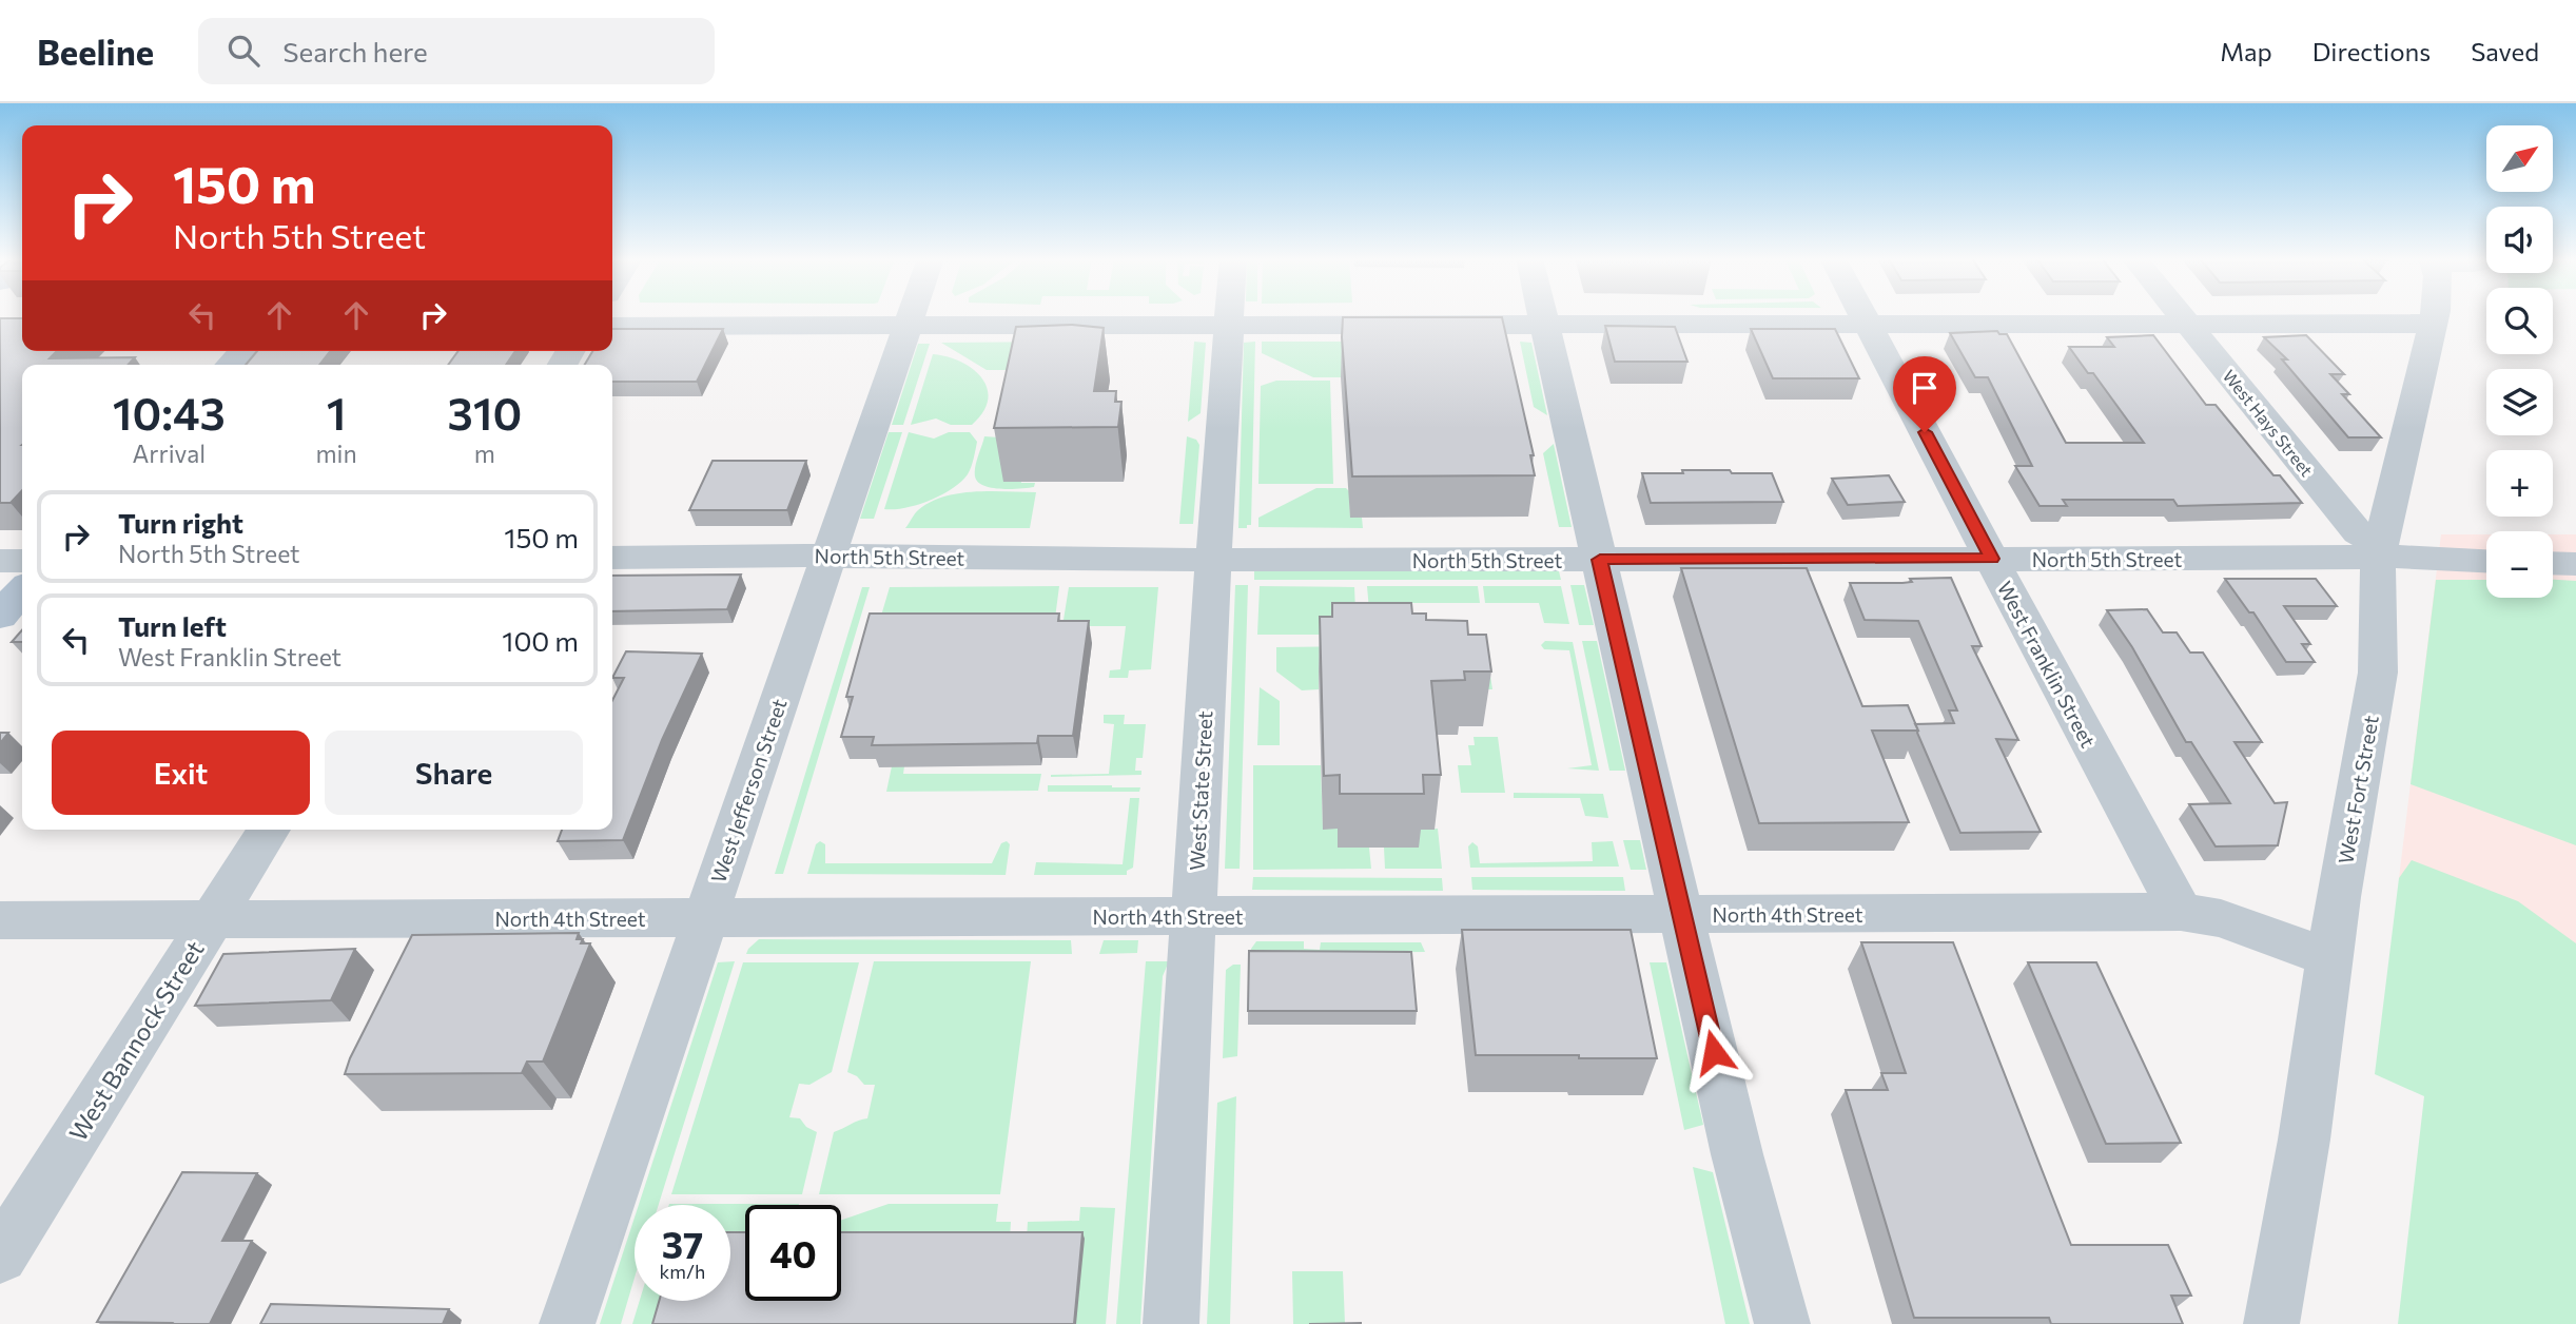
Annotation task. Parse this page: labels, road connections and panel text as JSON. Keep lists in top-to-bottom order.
{
  "streets": {
    "street": [
      "West Hays Street",
      "North 5th Street",
      "West Franklin Street",
      "West Fort Street",
      "West Jefferson Street",
      "West State Street",
      "North 4th Street",
      "West Bannock Street"
    ]
  },
  "crossings": [
    ["West Hays Street", "North 5th Street"],
    ["West Hays Street", "West Fort Street"],
    ["North 5th Street", "West Franklin Street"],
    ["North 5th Street", "West Fort Street"],
    ["North 5th Street", "West Jefferson Street"],
    ["North 5th Street", "West State Street"],
    ["West Franklin Street", "North 4th Street"],
    ["West Fort Street", "North 4th Street"],
    ["West Jefferson Street", "North 4th Street"],
    ["West State Street", "North 4th Street"],
    ["North 4th Street", "West Bannock Street"]
  ],
  "north": "top right",
  "page": {
    "header": "Beeline",
    "search": "Search here",
    "nav": ["Map", "Directions", "Saved"],
    "map_buttons": ["+", "−"],
    "turn": ["150 m", "North 5th Street"],
    "eta": [
      "10:43",
      "Arrival",
      "1",
      "min",
      "310",
      "m"
    ],
    "list": [
      {
        "name": "Turn right",
        "note": "North 5th Street",
        "value": "150 m"
      },
      {
        "name": "Turn left",
        "note": "West Franklin Street",
        "value": "100 m"
      }
    ],
    "buttons": ["Exit", "Share"],
    "speed": "37 km/h",
    "limit": "40"
  }
}
